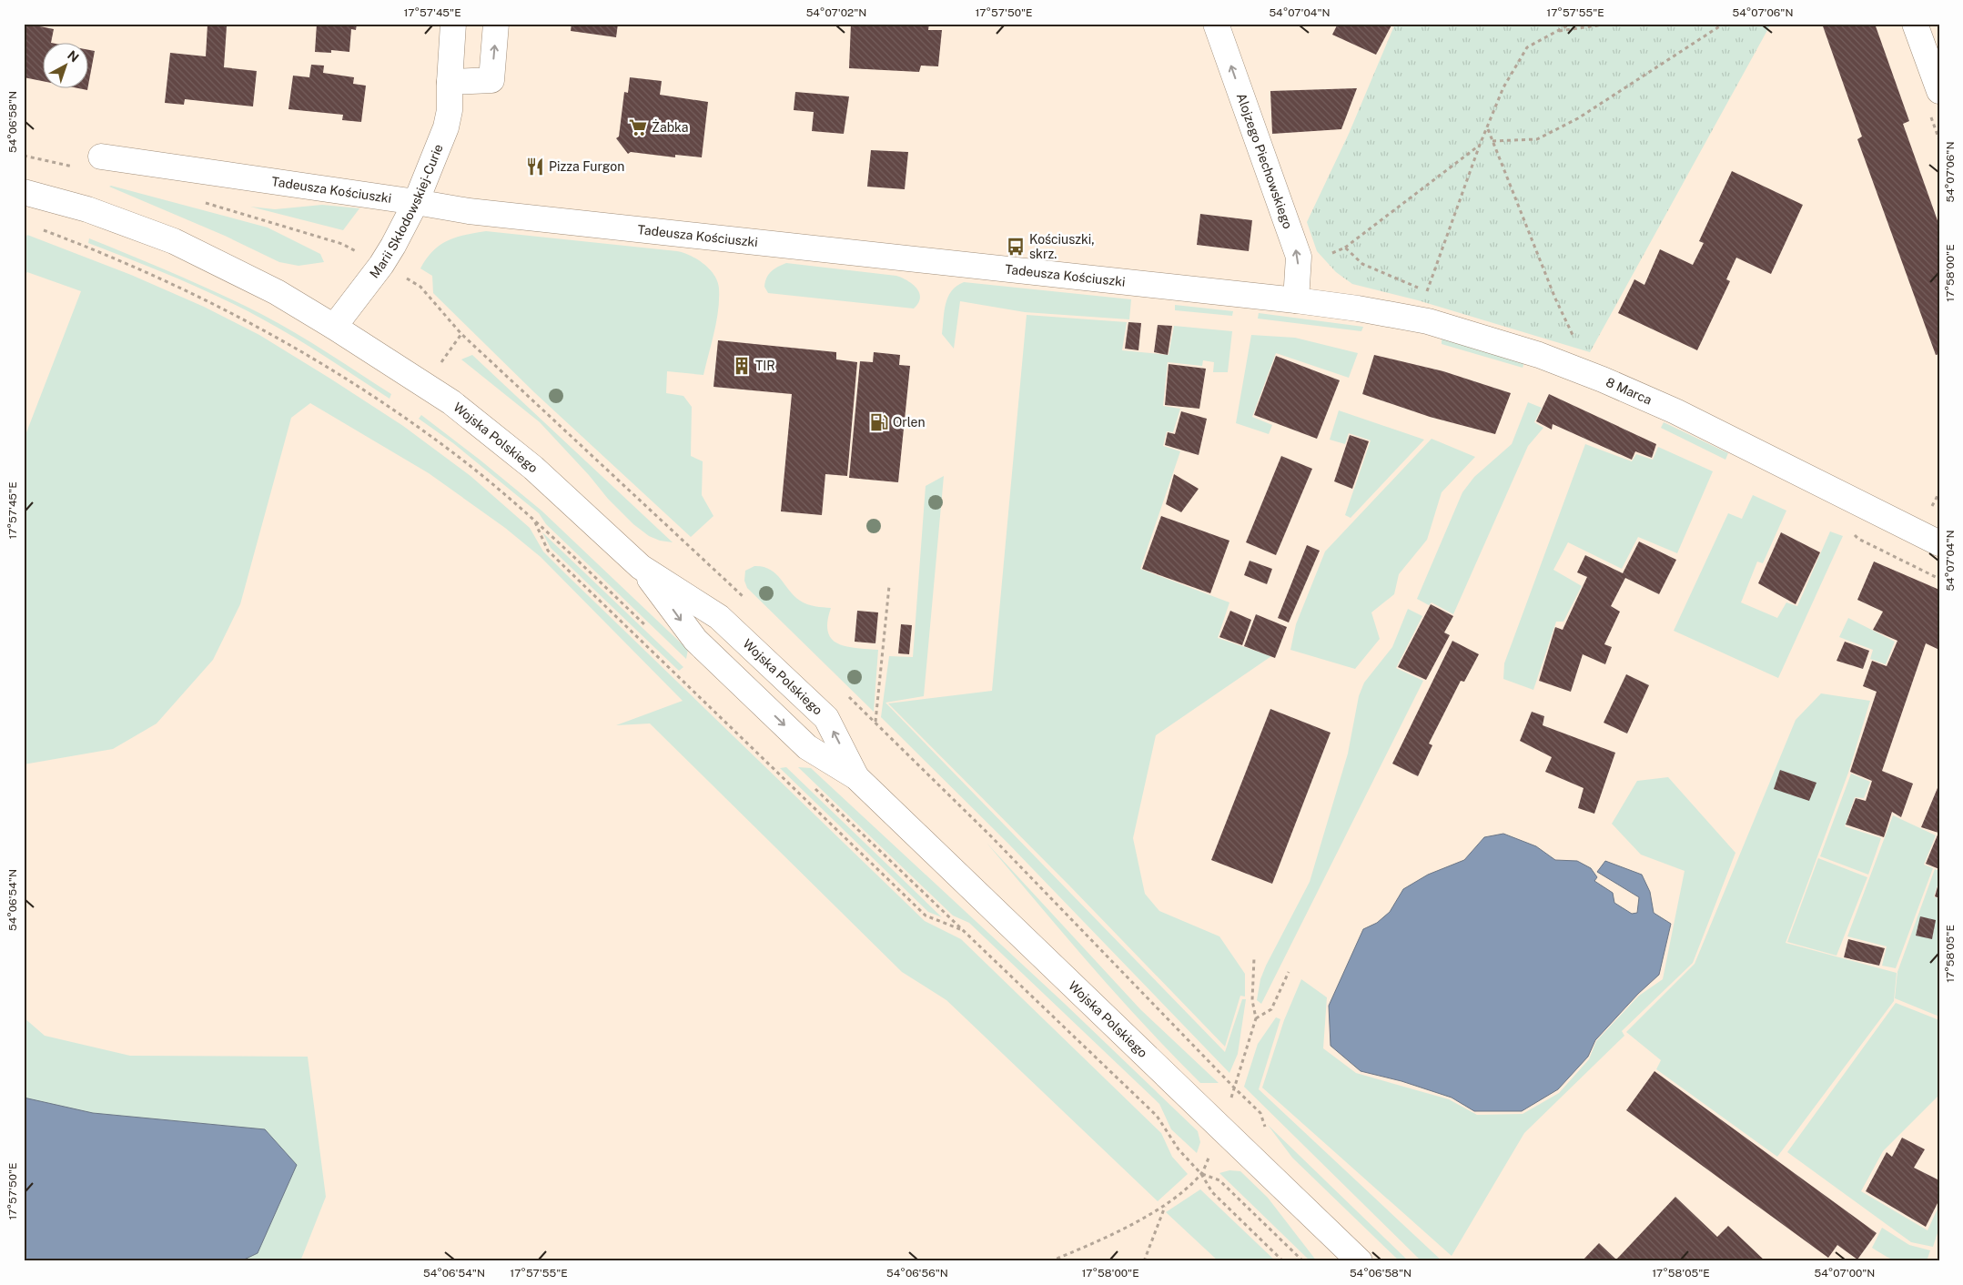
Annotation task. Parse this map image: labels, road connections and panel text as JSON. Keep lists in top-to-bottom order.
{
  "streets": {
    "street": [
      "Alojzego Piechowskiego",
      "Tadeusza Kościuszki",
      "Marii Skłodowskiej-Curie",
      "8 Marca",
      "Wojska Polskiego"
    ]
  },
  "crossings": [
    ["Alojzego Piechowskiego", "Tadeusza Kościuszki"],
    ["Alojzego Piechowskiego", "8 Marca"],
    ["Tadeusza Kościuszki", "Marii Skłodowskiej-Curie"],
    ["Tadeusza Kościuszki", "8 Marca"],
    ["Marii Skłodowskiej-Curie", "Wojska Polskiego"]
  ],
  "one_way": ["Alojzego Piechowskiego"],
  "places": {
    "supermarket": ["Żabka"],
    "restaurant": ["Pizza Furgon"],
    "bus stop": ["Kościuszki, skrz."],
    "building": ["TIR"],
    "fuel station": ["Orlen"]
  },
  "north": "top right",
  "coordinates": [
    "17°57'45\"E",
    "54°07'02\"N",
    "17°57'50\"E",
    "54°07'04\"N",
    "17°57'55\"E",
    "54°07'06\"N",
    "54°06'58\"N",
    "17°58'00\"E",
    "54°06'54\"N",
    "17°58'05\"E",
    "54°06'56\"N",
    "54°07'00\"N"
  ]
}
